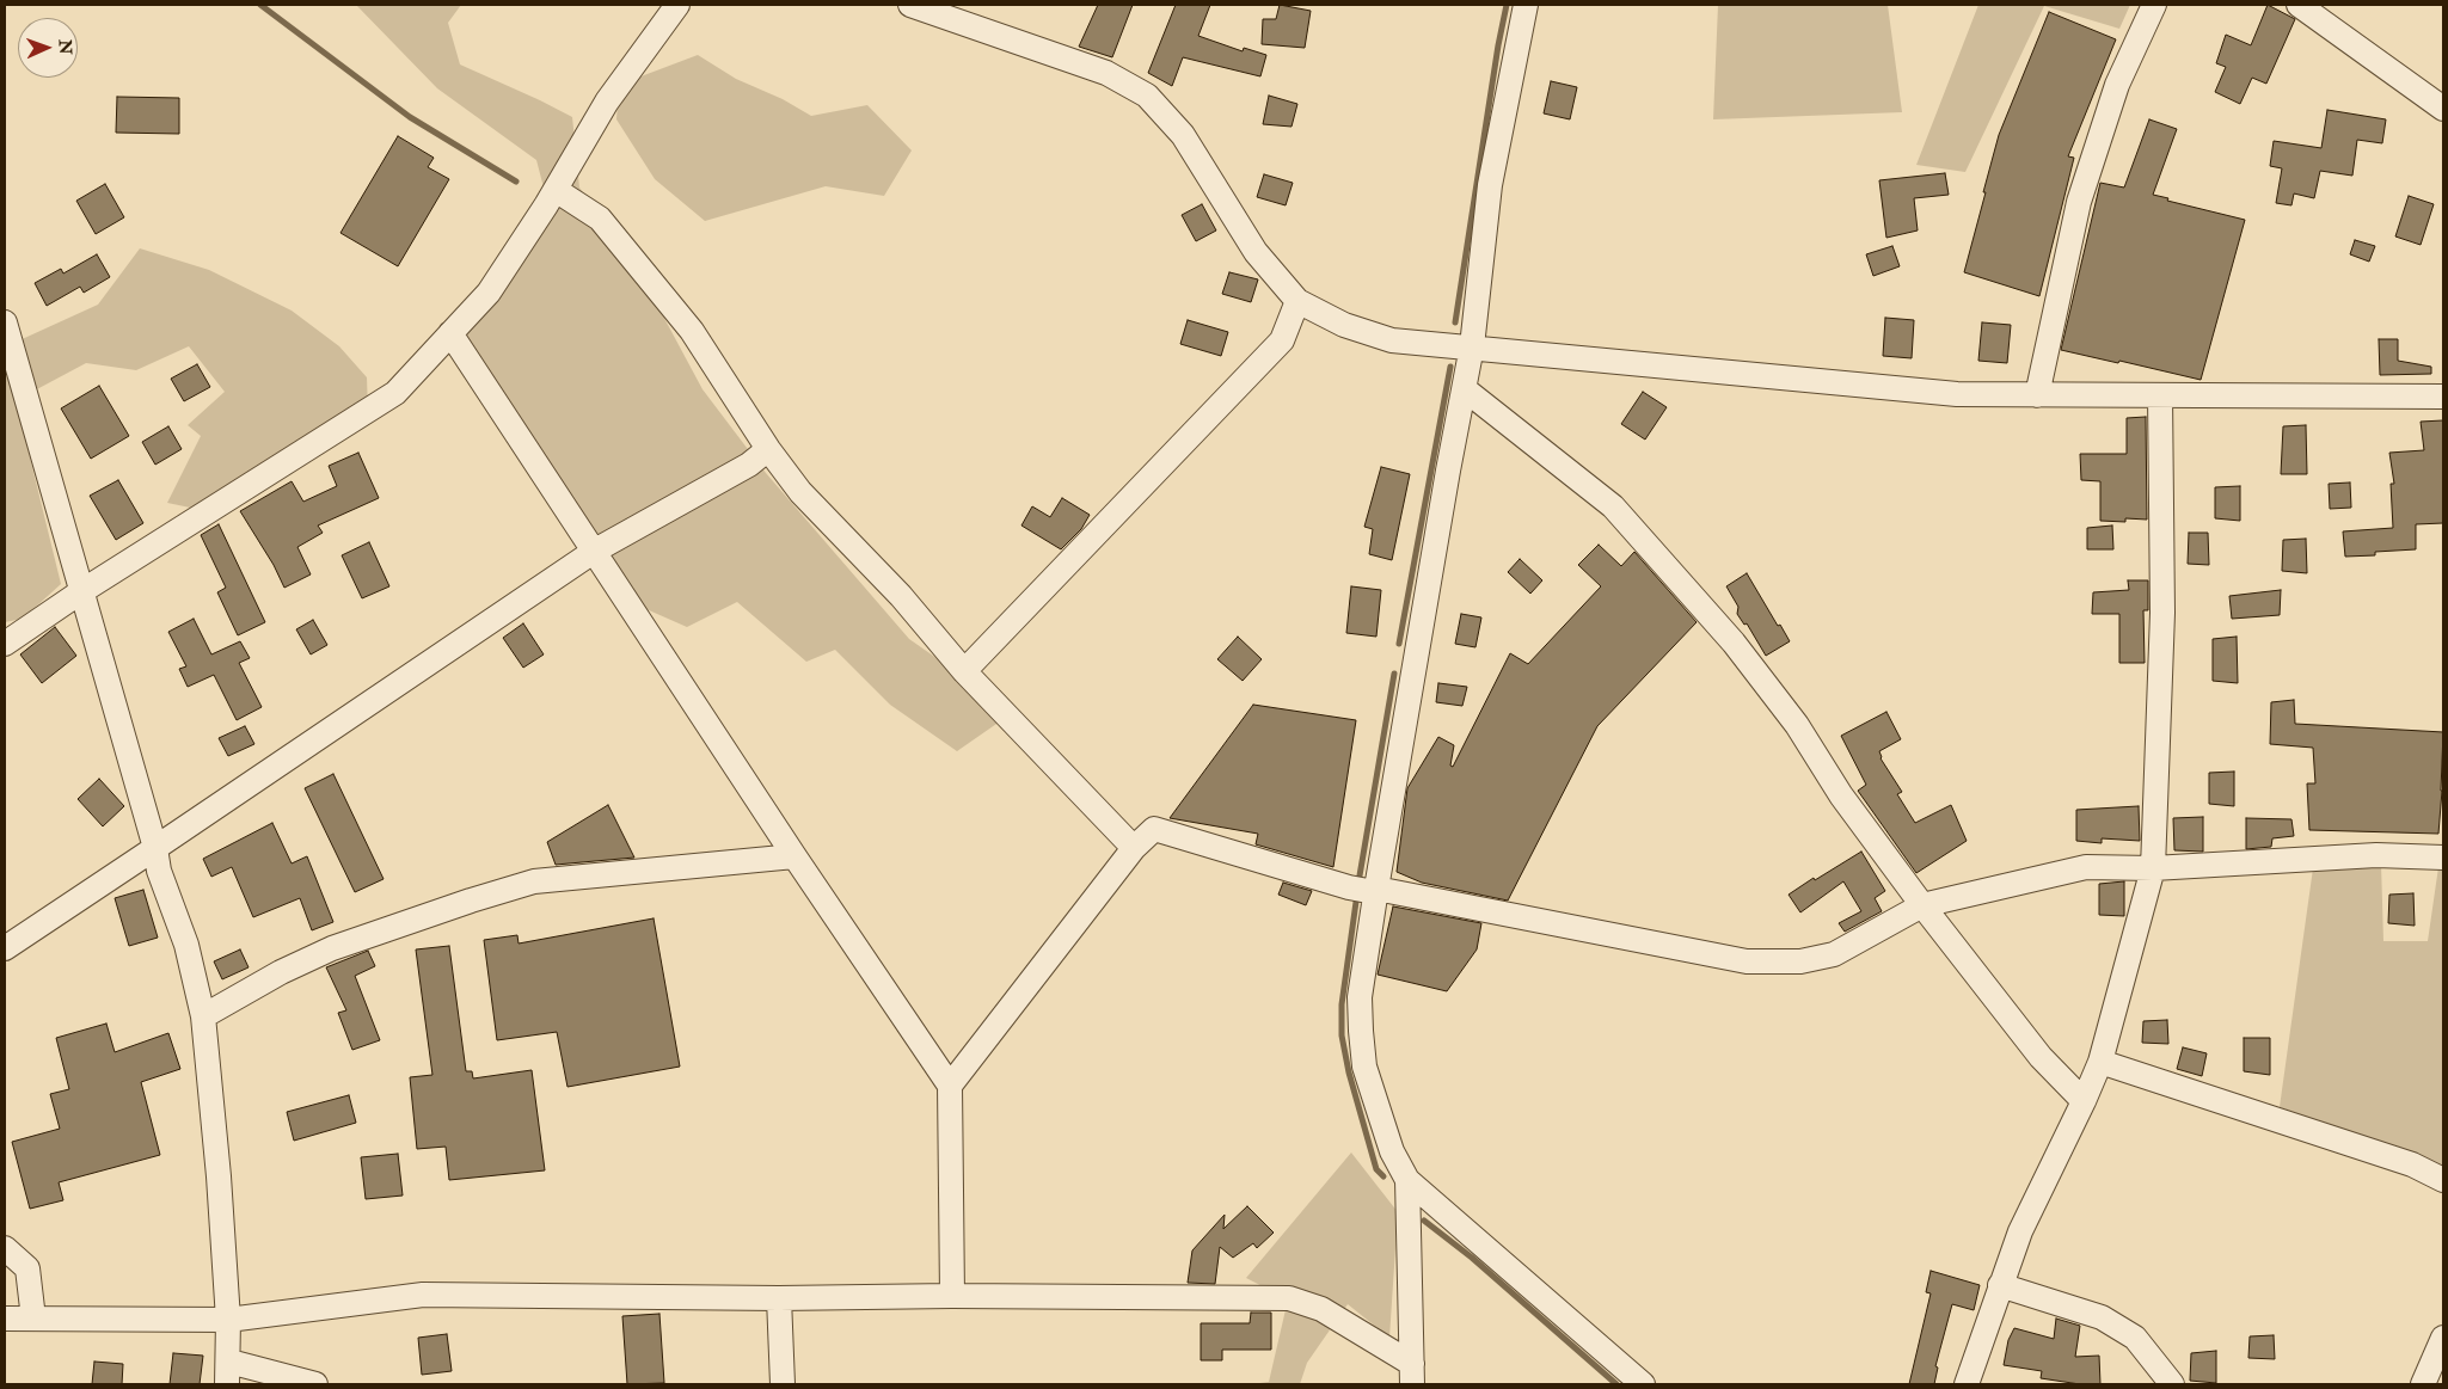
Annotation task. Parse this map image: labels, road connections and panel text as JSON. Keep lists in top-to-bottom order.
{
  "north": "right"
}
